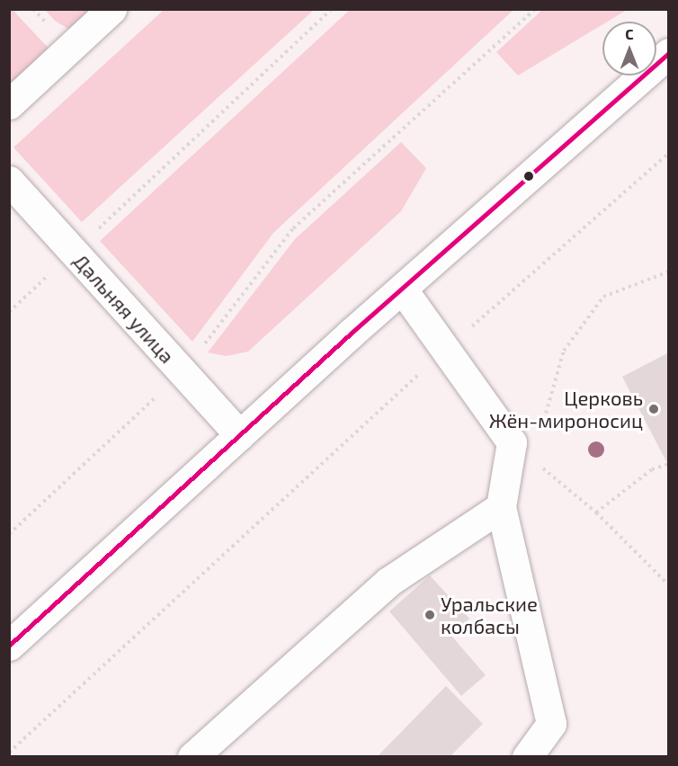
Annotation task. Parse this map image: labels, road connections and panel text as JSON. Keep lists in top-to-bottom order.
{
  "streets": {
    "street": ["Дальняя улица"]
  },
  "places": ["Церковь Жён-мироносиц", "Уральские колбасы"],
  "north": "top"
}
